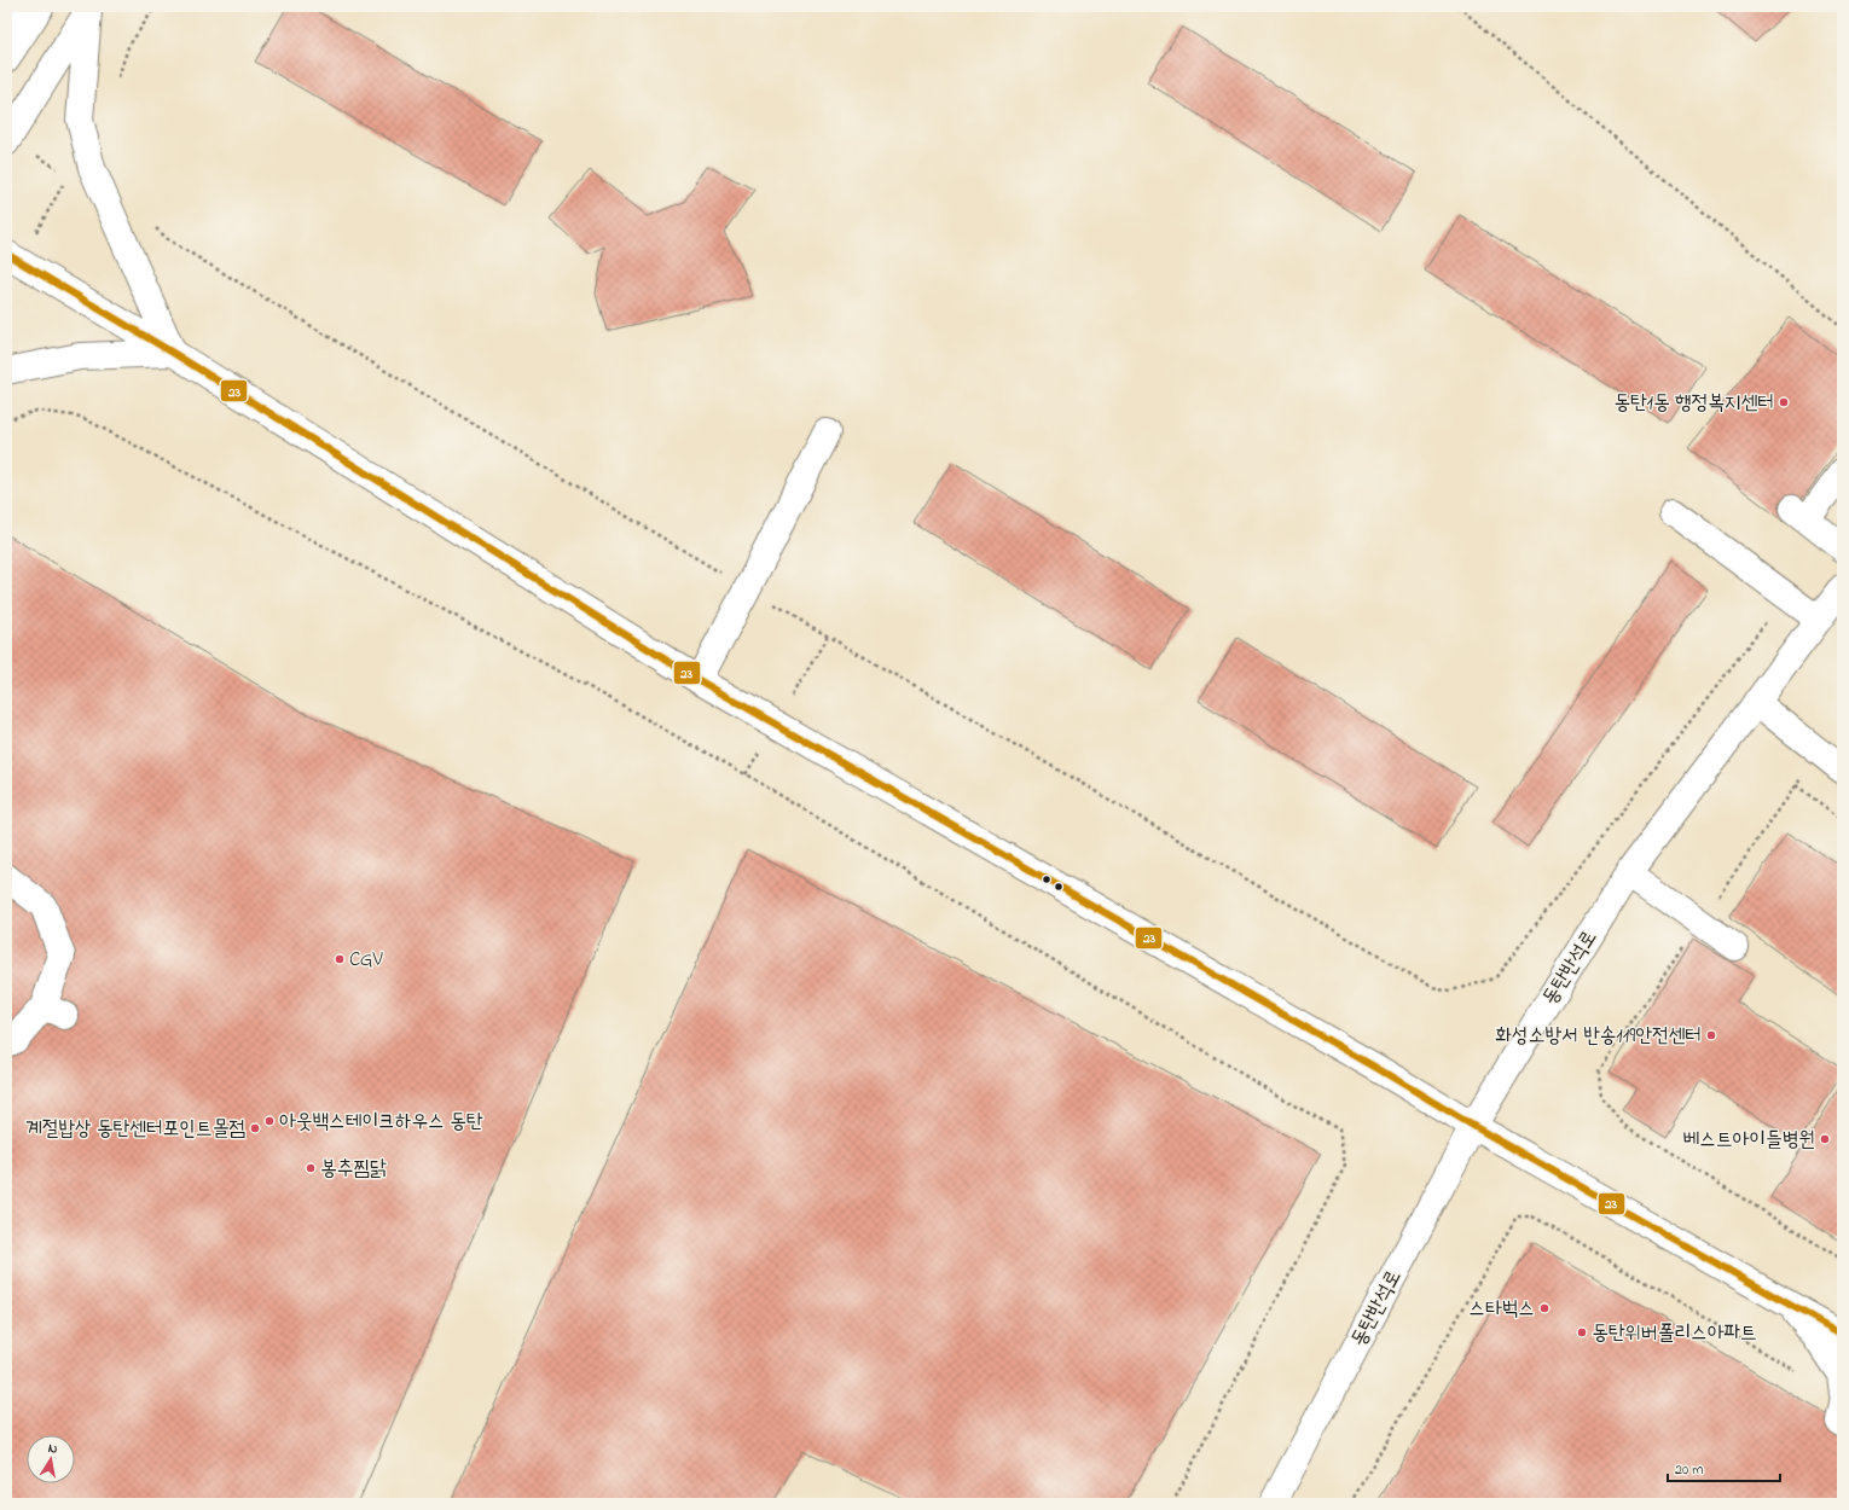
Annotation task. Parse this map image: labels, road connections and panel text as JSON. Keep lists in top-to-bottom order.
{
  "streets": {
    "street": ["동탄반석로"]
  },
  "places": [
    "동탄1동 행정복지센터",
    "CGV",
    "화성소방서 반송119안전센터",
    "아웃백스테이크하우스 동탄",
    "계절밥상 동탄센터포인트몰점",
    "베스트아이들병원",
    "봉추찜닭",
    "스타벅스",
    "동탄위버폴리스아파트"
  ],
  "lines": ["transit line 23"],
  "scale_bar": "20 m",
  "north": "top"
}
